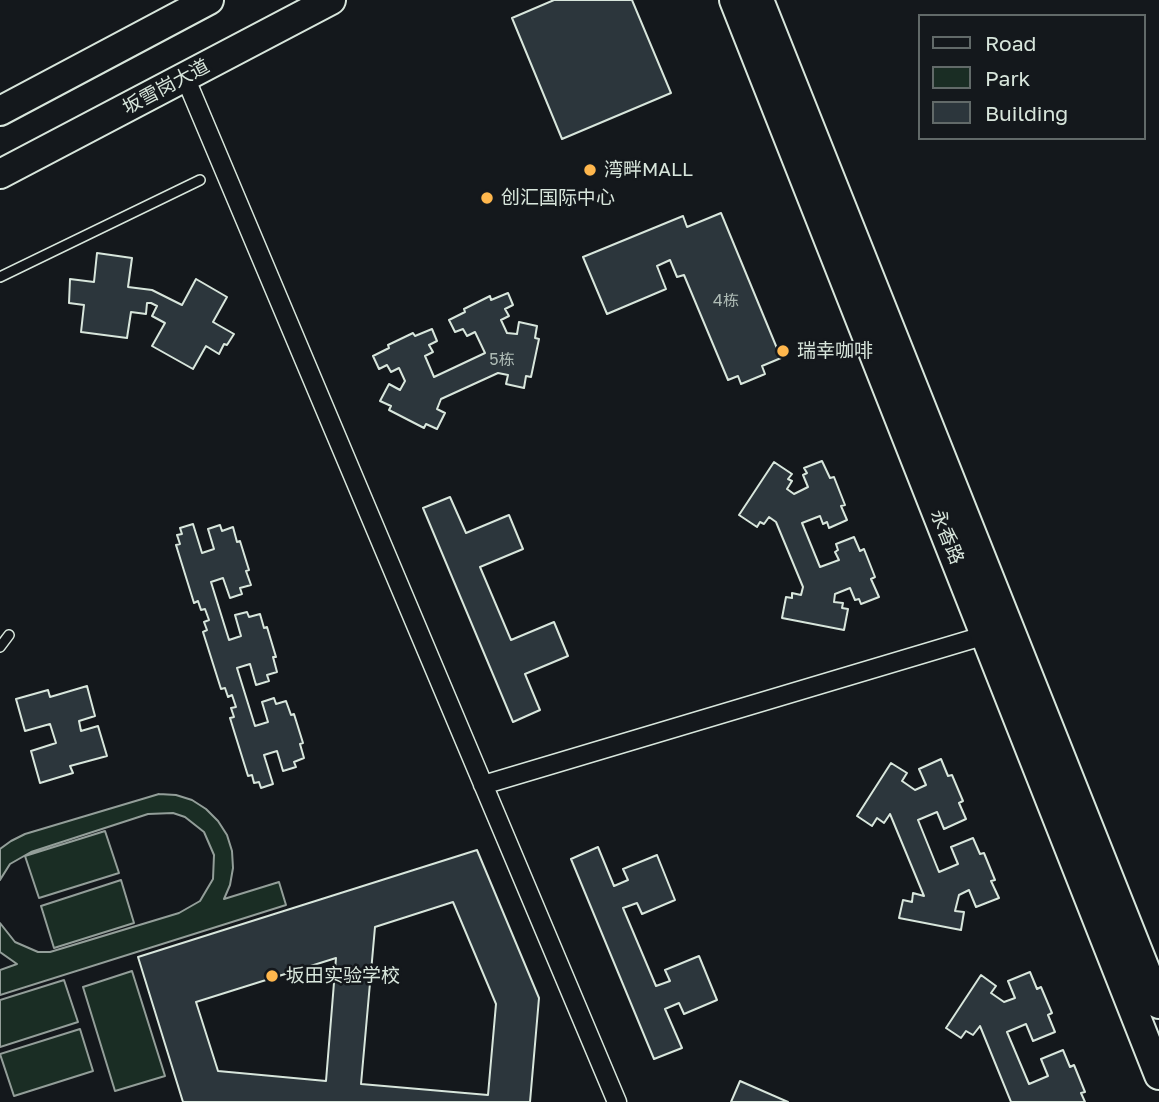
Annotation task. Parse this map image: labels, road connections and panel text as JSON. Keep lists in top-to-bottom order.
{
  "streets": {
    "main road": ["坂雪岗大道", "永香路"]
  },
  "places": [
    "湾畔MALL",
    "创汇国际中心",
    "瑞幸咖啡",
    "坂田实验学校"
  ],
  "house_numbers": ["4栋", "5栋"],
  "legend": ["Road", "Park", "Building"]
}
